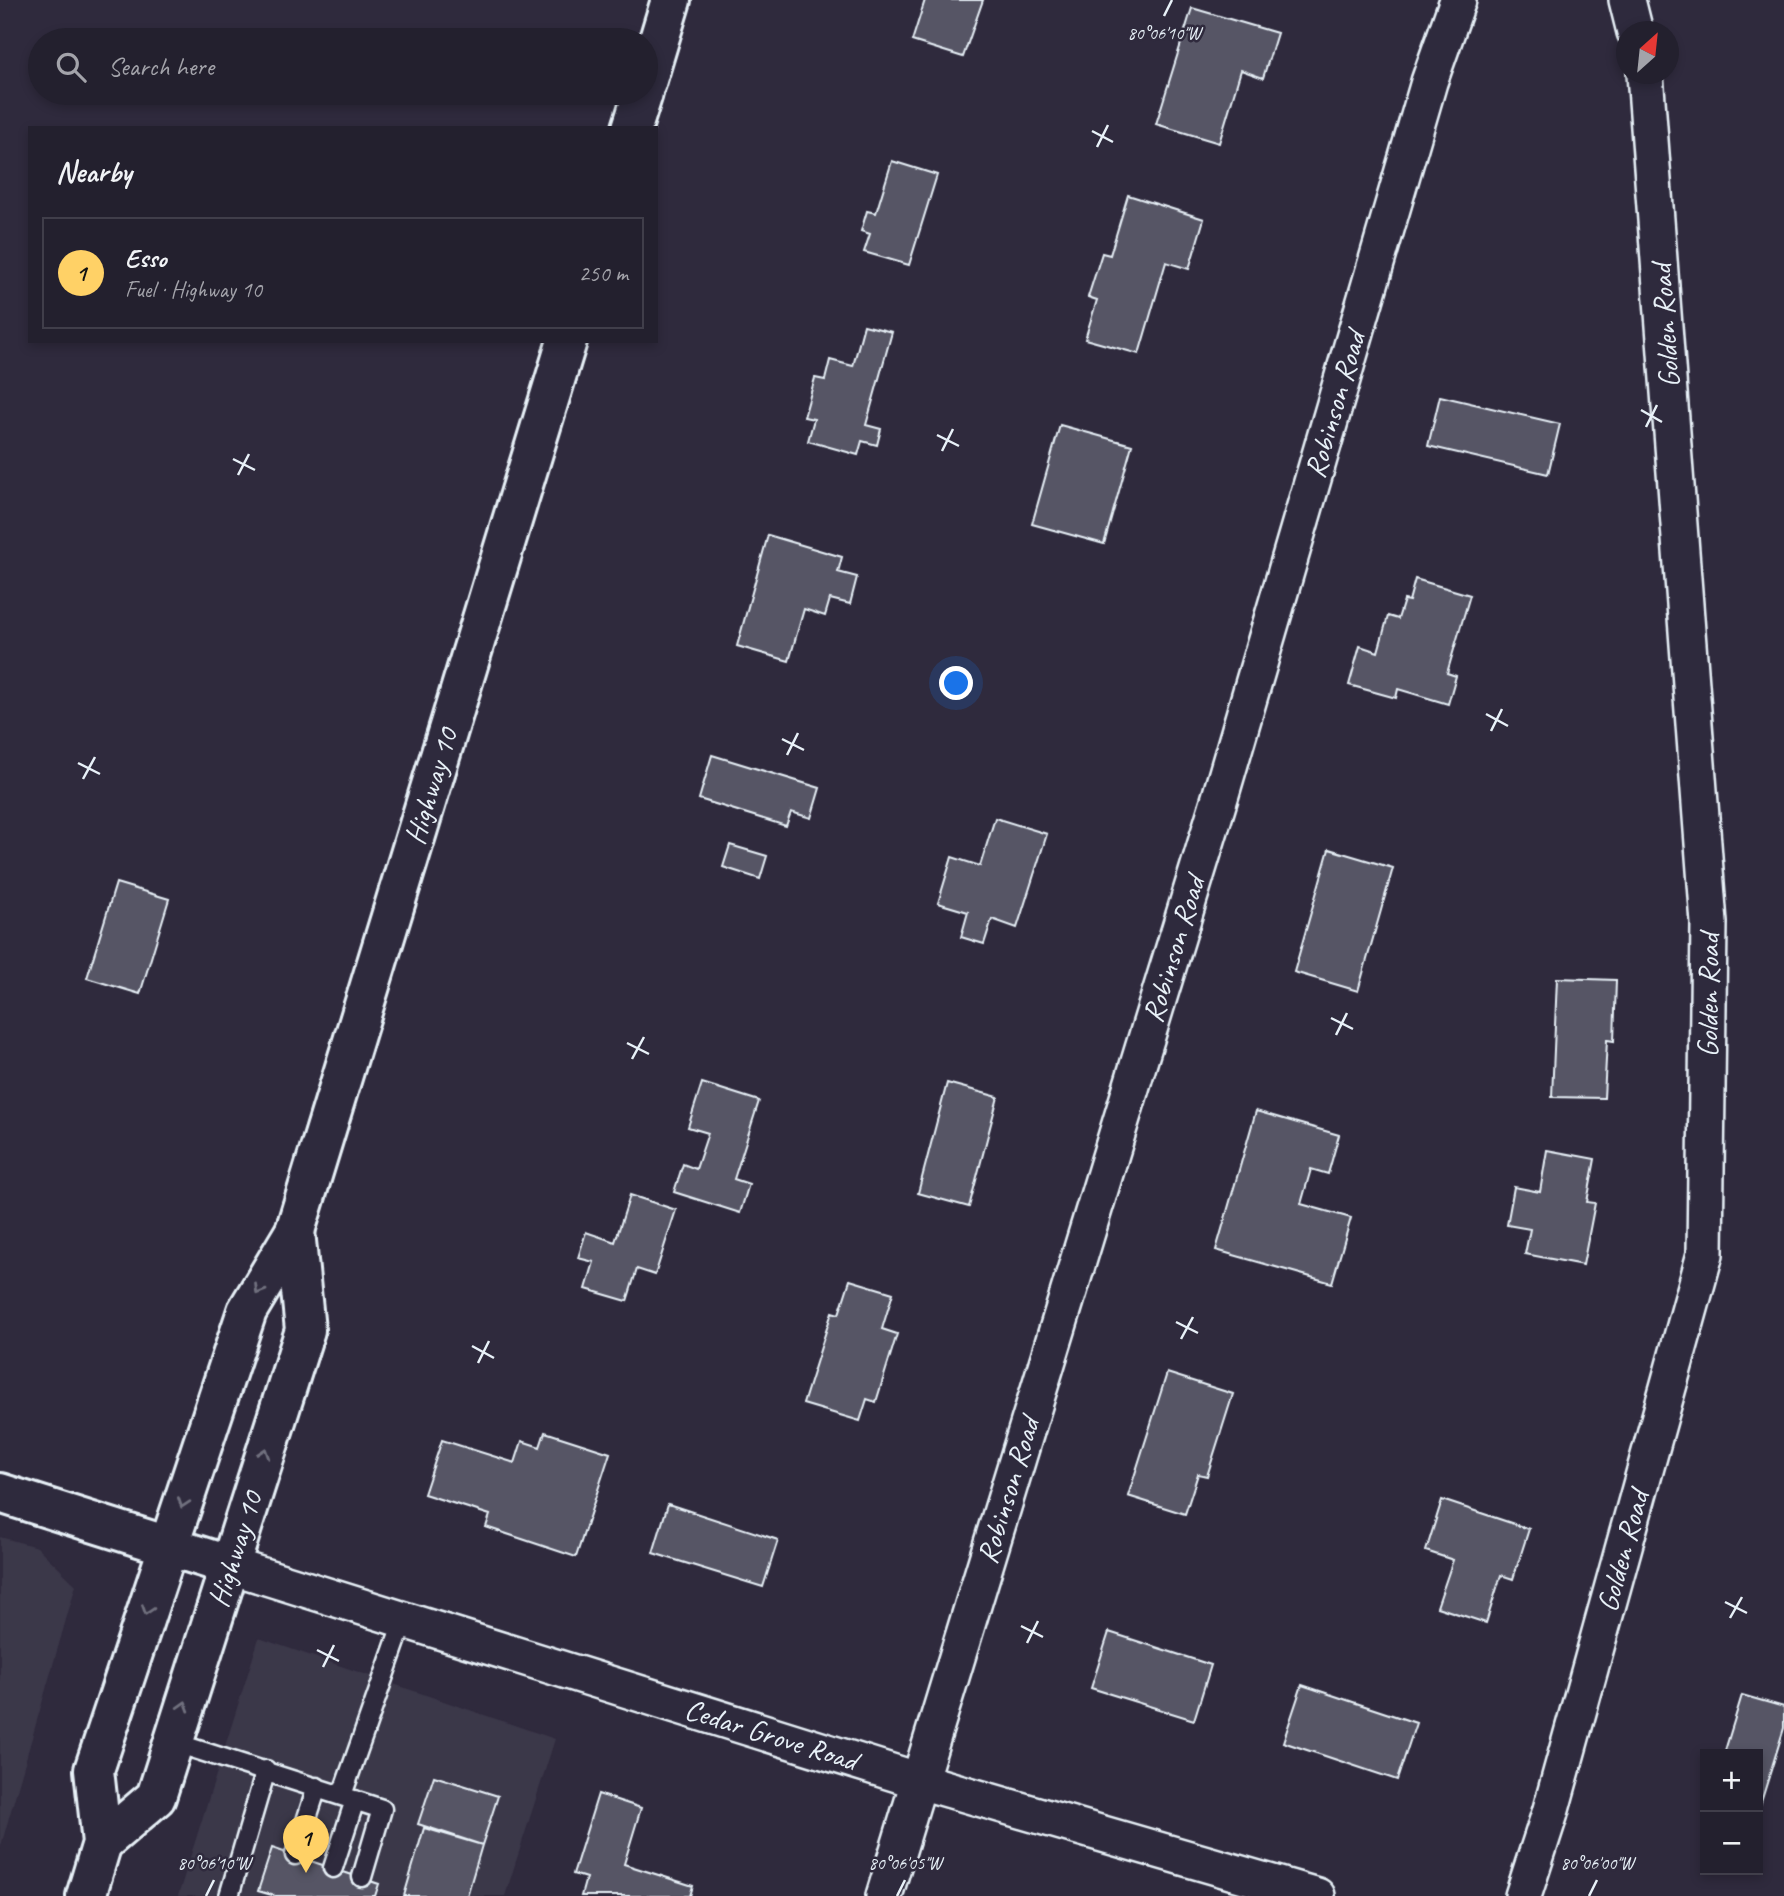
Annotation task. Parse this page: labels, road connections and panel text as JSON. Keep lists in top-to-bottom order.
{
  "streets": {
    "main road": ["Highway 10"],
    "street": ["Golden Road", "Robinson Road", "Cedar Grove Road"]
  },
  "crossings": [
    ["Robinson Road", "Cedar Grove Road"],
    ["Highway 10", "Cedar Grove Road"]
  ],
  "north": "top right",
  "page": {
    "search": "Search here",
    "heading": "Nearby",
    "list": [
      {
        "mark": "1",
        "name": "Esso",
        "note": "Fuel · Highway 10",
        "value": "250 m"
      }
    ],
    "map_buttons": ["+", "−"],
    "pins": "1"
  },
  "coordinates": ["80°06'10\"W", "80°06'05\"W", "80°06'00\"W"]
}
